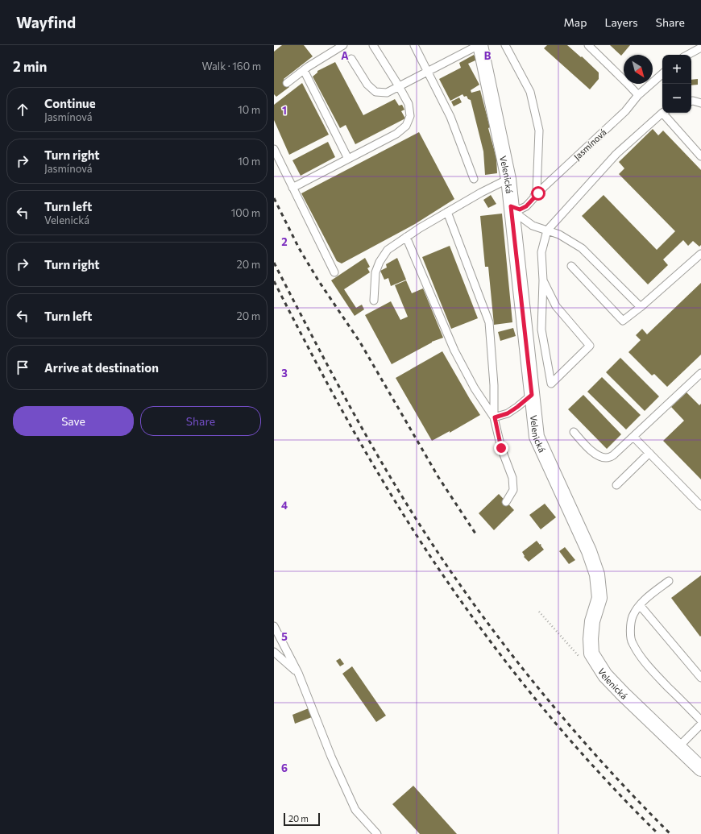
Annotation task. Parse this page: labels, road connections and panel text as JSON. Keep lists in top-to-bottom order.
{
  "streets": {
    "street": ["Velenická"],
    "lane": ["Jasmínová"]
  },
  "scale_bar": "20 m",
  "north": "bottom right",
  "page": {
    "header": "Wayfind",
    "nav": ["Map", "Layers", "Share"],
    "heading": ["2 min", "Walk · 160 m"],
    "map_buttons": ["+", "−"],
    "list": [
      ["Continue", "Jasmínová", "10 m"],
      ["Turn right", "Jasmínová", "10 m"],
      ["Turn left", "Velenická", "100 m"],
      ["Turn right", "20 m"],
      ["Turn left", "20 m"],
      "Arrive at destination"
    ],
    "buttons": ["Save", "Share"],
    "scale": "20 m"
  },
  "grid": {
    "columns": ["A", "B"],
    "rows": [
      "1",
      "2",
      "3",
      "4",
      "5",
      "6"
    ]
  }
}
